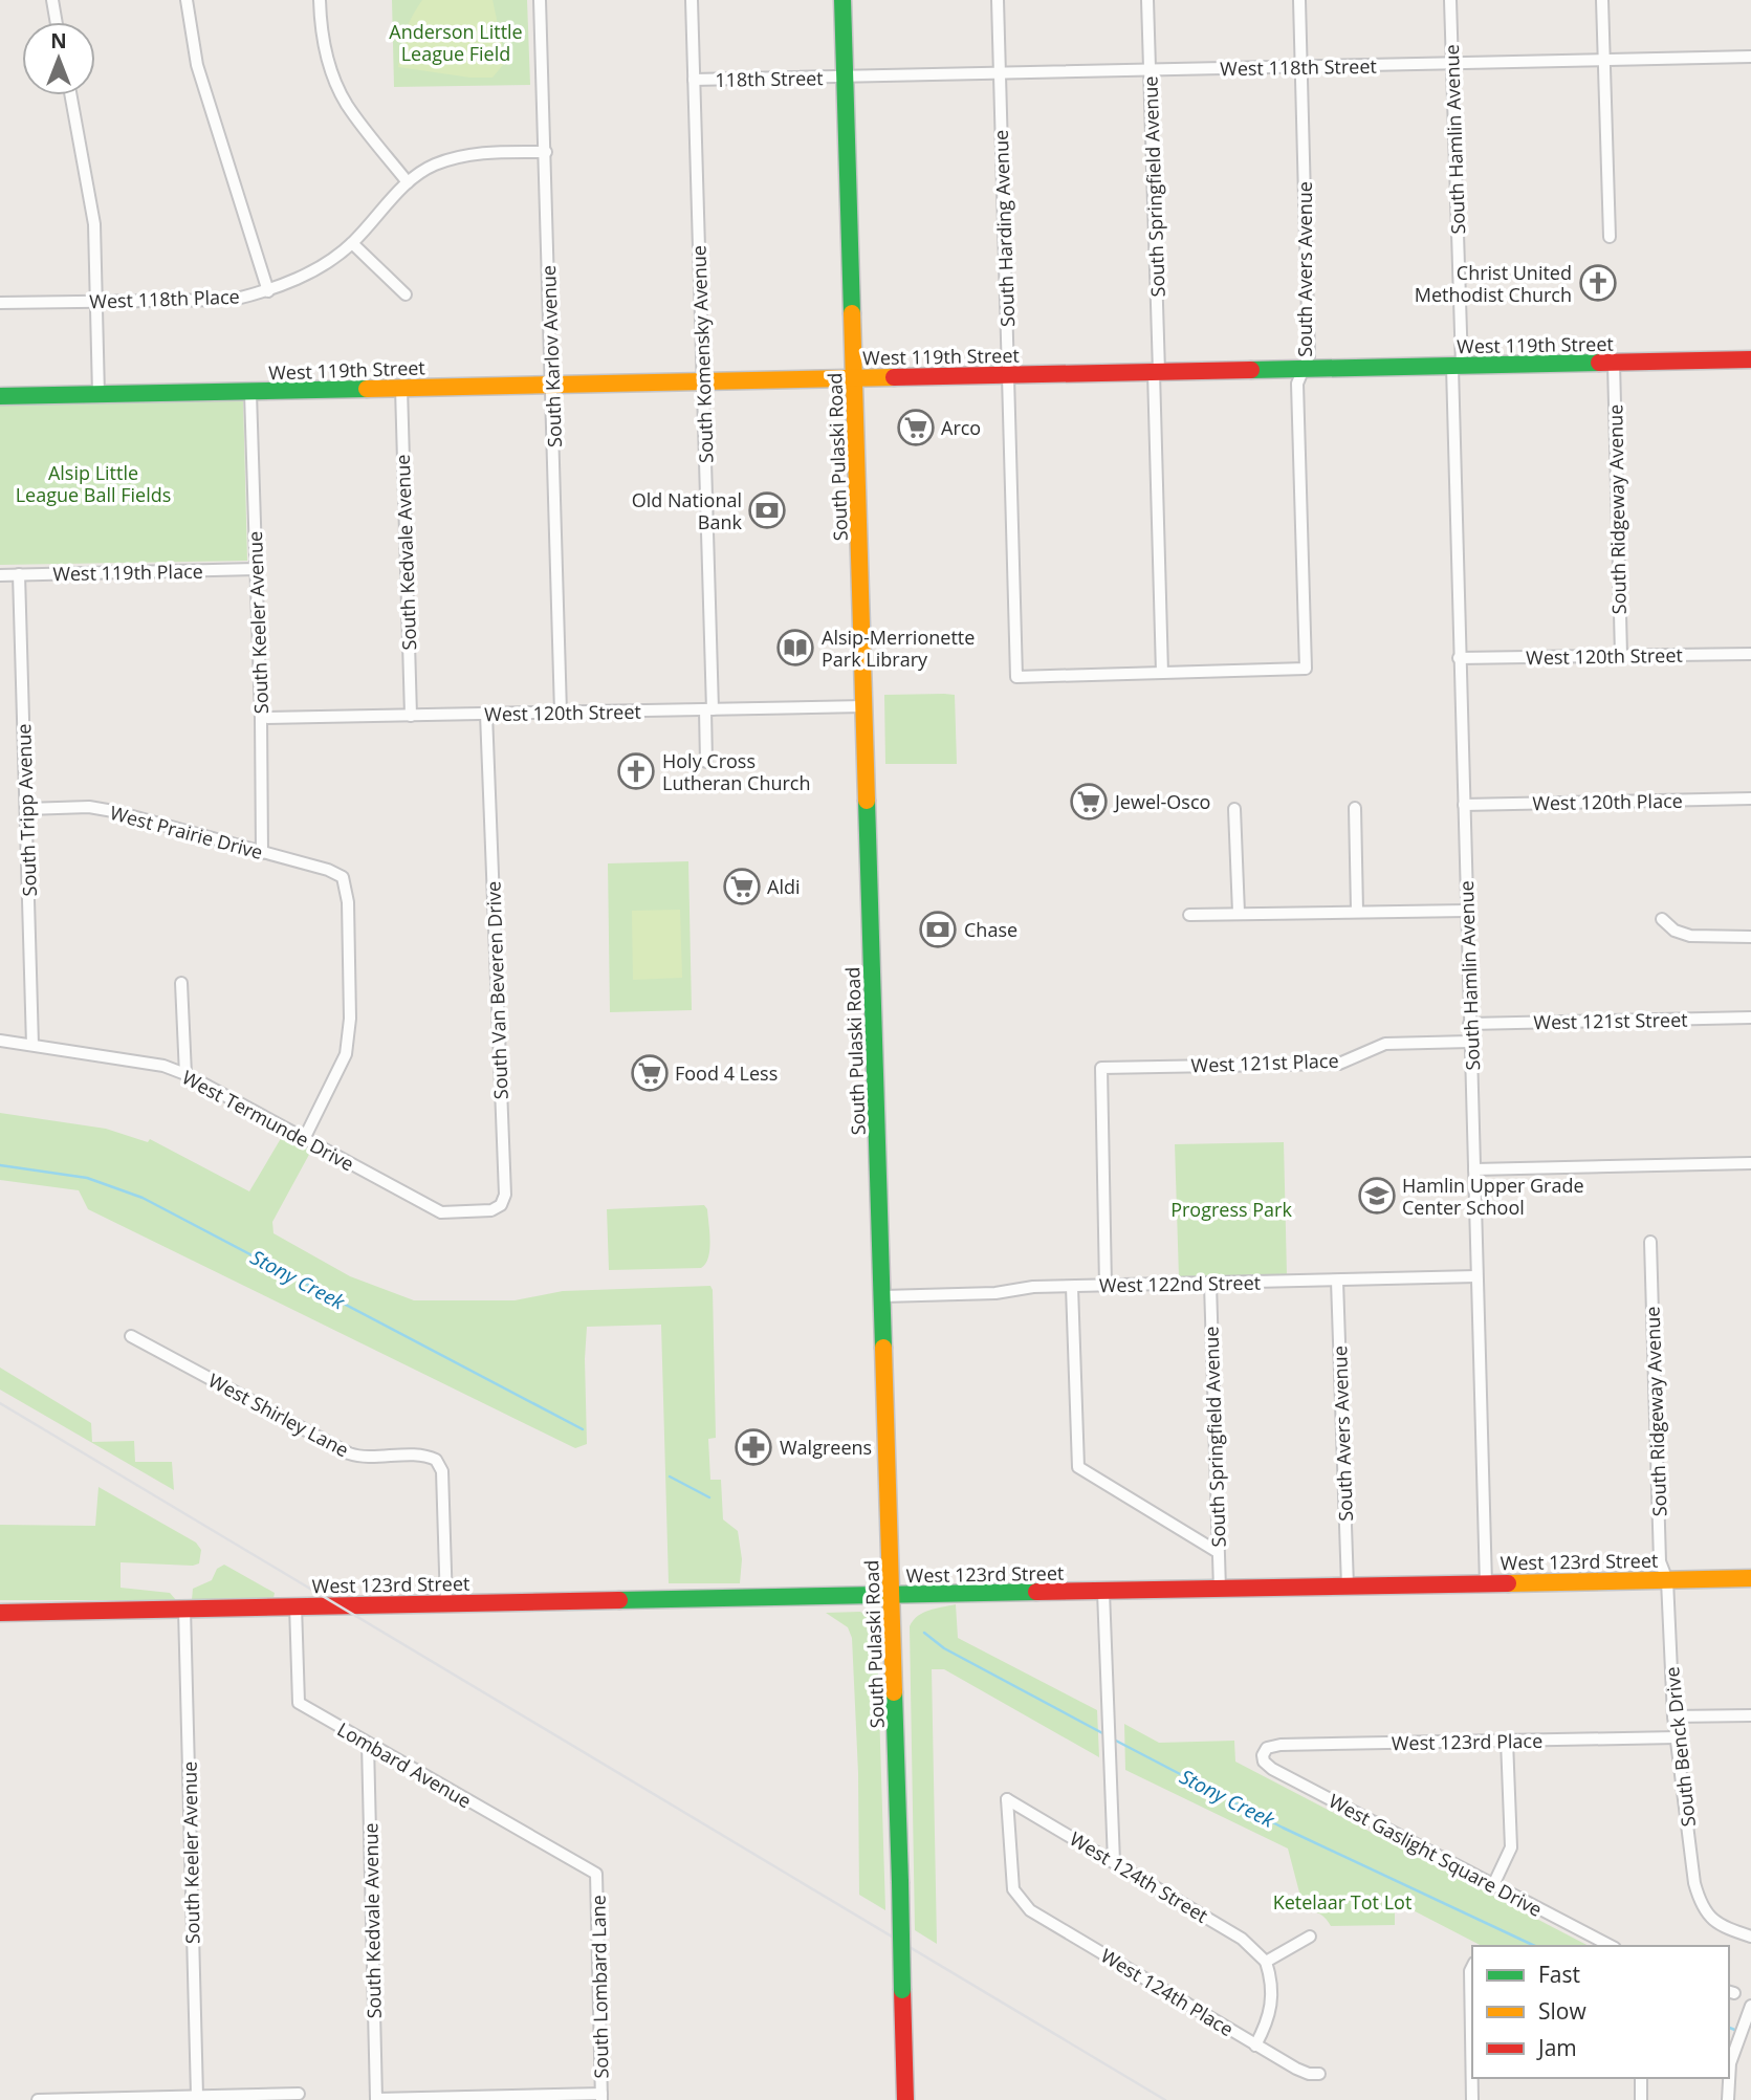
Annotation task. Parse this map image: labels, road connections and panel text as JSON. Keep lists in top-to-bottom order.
{
  "streets": {
    "street": [
      "West 118th Street",
      "118th Street",
      "South Hamlin Avenue",
      "South Springfield Avenue",
      "South Harding Avenue",
      "South Avers Avenue",
      "West 118th Place",
      "West 119th Street",
      "South Komensky Avenue",
      "South Karlov Avenue",
      "South Pulaski Road",
      "South Ridgeway Avenue",
      "South Kedvale Avenue",
      "West 119th Place",
      "South Keeler Avenue",
      "West 120th Street",
      "West 120th Place",
      "South Tripp Avenue",
      "West Prairie Drive",
      "South Van Beveren Drive",
      "West 121st Street",
      "West 121st Place",
      "West Termunde Drive",
      "West 122nd Street",
      "West Shirley Lane",
      "West 123rd Street",
      "West 123rd Place",
      "South Benck Drive",
      "Lombard Avenue",
      "West Gaslight Square Drive",
      "West 124th Street",
      "South Lombard Lane",
      "West 124th Place"
    ]
  },
  "crossings": [
    ["West 118th Street", "118th Street"],
    ["West 118th Street", "South Hamlin Avenue"],
    ["West 118th Street", "South Springfield Avenue"],
    ["West 118th Street", "South Harding Avenue"],
    ["West 118th Street", "South Avers Avenue"],
    ["West 118th Street", "South Pulaski Road"],
    ["118th Street", "South Komensky Avenue"],
    ["118th Street", "South Pulaski Road"],
    ["South Hamlin Avenue", "West 119th Street"],
    ["South Hamlin Avenue", "West 120th Street"],
    ["South Hamlin Avenue", "West 120th Place"],
    ["South Hamlin Avenue", "West 121st Street"],
    ["South Hamlin Avenue", "West 121st Place"],
    ["South Hamlin Avenue", "West 122nd Street"],
    ["South Hamlin Avenue", "West 123rd Street"],
    ["South Springfield Avenue", "South Harding Avenue"],
    ["South Springfield Avenue", "South Avers Avenue"],
    ["South Springfield Avenue", "West 119th Street"],
    ["South Springfield Avenue", "West 122nd Street"],
    ["South Springfield Avenue", "West 123rd Street"],
    ["South Harding Avenue", "South Avers Avenue"],
    ["South Harding Avenue", "West 119th Street"],
    ["South Avers Avenue", "West 119th Street"],
    ["South Avers Avenue", "West 122nd Street"],
    ["South Avers Avenue", "West 123rd Street"],
    ["West 118th Place", "South Karlov Avenue"],
    ["West 119th Street", "South Komensky Avenue"],
    ["West 119th Street", "South Karlov Avenue"],
    ["West 119th Street", "South Pulaski Road"],
    ["West 119th Street", "South Ridgeway Avenue"],
    ["West 119th Street", "South Kedvale Avenue"],
    ["West 119th Street", "South Keeler Avenue"],
    ["South Komensky Avenue", "West 120th Street"],
    ["South Karlov Avenue", "West 120th Street"],
    ["South Pulaski Road", "West 120th Street"],
    ["South Pulaski Road", "West 122nd Street"],
    ["South Pulaski Road", "West 123rd Street"],
    ["South Ridgeway Avenue", "West 120th Street"],
    ["South Ridgeway Avenue", "West 123rd Street"],
    ["South Ridgeway Avenue", "South Benck Drive"],
    ["South Kedvale Avenue", "West 120th Street"],
    ["South Kedvale Avenue", "Lombard Avenue"],
    ["West 119th Place", "South Keeler Avenue"],
    ["West 119th Place", "South Tripp Avenue"],
    ["South Keeler Avenue", "West 120th Street"],
    ["South Keeler Avenue", "West Prairie Drive"],
    ["South Keeler Avenue", "West 123rd Street"],
    ["West 120th Street", "South Van Beveren Drive"],
    ["South Tripp Avenue", "West Prairie Drive"],
    ["South Tripp Avenue", "West Termunde Drive"],
    ["West Prairie Drive", "West Termunde Drive"],
    ["South Van Beveren Drive", "West Termunde Drive"],
    ["West 121st Place", "West 122nd Street"],
    ["West Shirley Lane", "West 123rd Street"],
    ["West 123rd Street", "South Benck Drive"],
    ["West 123rd Street", "Lombard Avenue"],
    ["West 123rd Place", "South Benck Drive"],
    ["West 123rd Place", "West Gaslight Square Drive"],
    ["Lombard Avenue", "South Lombard Lane"],
    ["West 124th Street", "West 124th Place"]
  ],
  "water": ["Stony Creek"],
  "parks": [
    "Anderson Little League Field",
    "Alsip Little League Ball Fields",
    "Progress Park",
    "Ketelaar Tot Lot"
  ],
  "places": {
    "church": ["Christ United Methodist Church", "Holy Cross Lutheran Church"],
    "supermarket": [
      "Arco",
      "Jewel-Osco",
      "Aldi",
      "Food 4 Less"
    ],
    "bank": ["Old National Bank", "Chase"],
    "library": ["Alsip-Merrionette Park Library"],
    "school or university": ["Hamlin Upper Grade Center School"],
    "pharmacy": ["Walgreens"]
  },
  "legend": ["Fast", "Slow", "Jam"],
  "north": "top"
}
